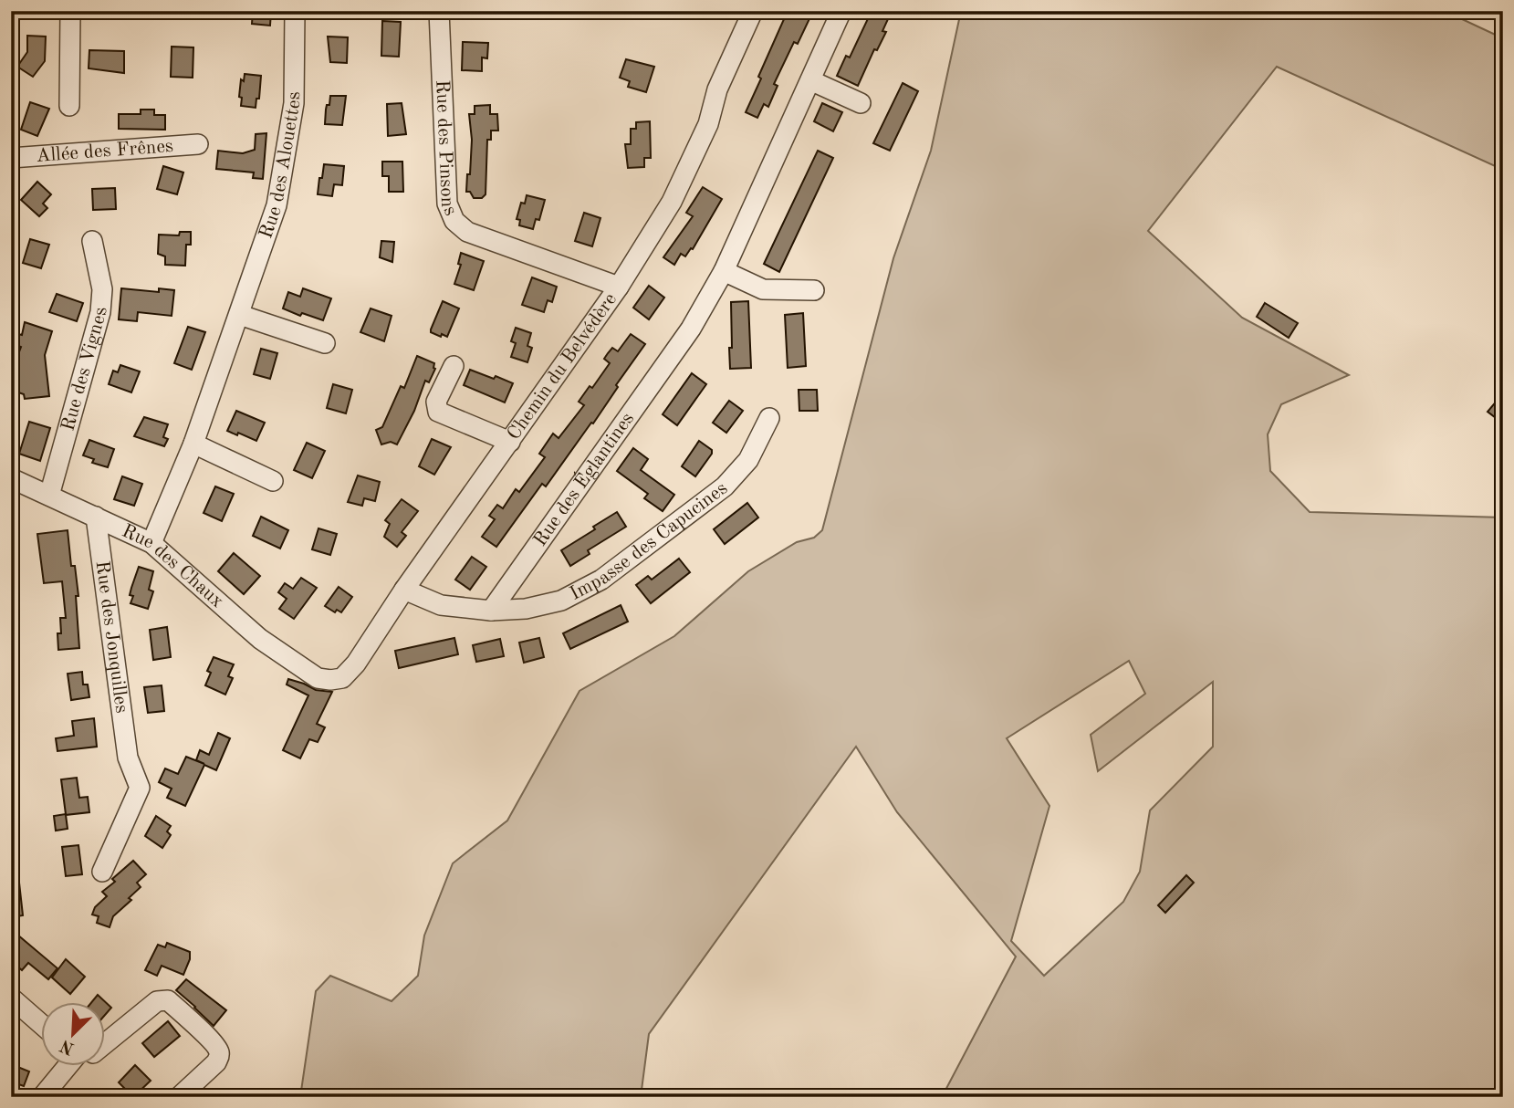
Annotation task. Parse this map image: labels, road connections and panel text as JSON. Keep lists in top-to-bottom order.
{
  "streets": {
    "street": [
      "Rue des Pinsons",
      "Allée des Frênes",
      "Rue des Alouettes",
      "Chemin du Belvédère",
      "Rue des Vignes",
      "Rue des Églantines",
      "Impasse des Capucines",
      "Rue des Chaux",
      "Rue des Jonquilles"
    ]
  },
  "crossings": [
    ["Rue des Pinsons", "Chemin du Belvédère"],
    ["Rue des Alouettes", "Rue des Chaux"],
    ["Chemin du Belvédère", "Rue des Chaux"],
    ["Rue des Vignes", "Rue des Chaux"],
    ["Rue des Églantines", "Impasse des Capucines"],
    ["Rue des Chaux", "Rue des Jonquilles"]
  ],
  "north": "bottom left"
}
